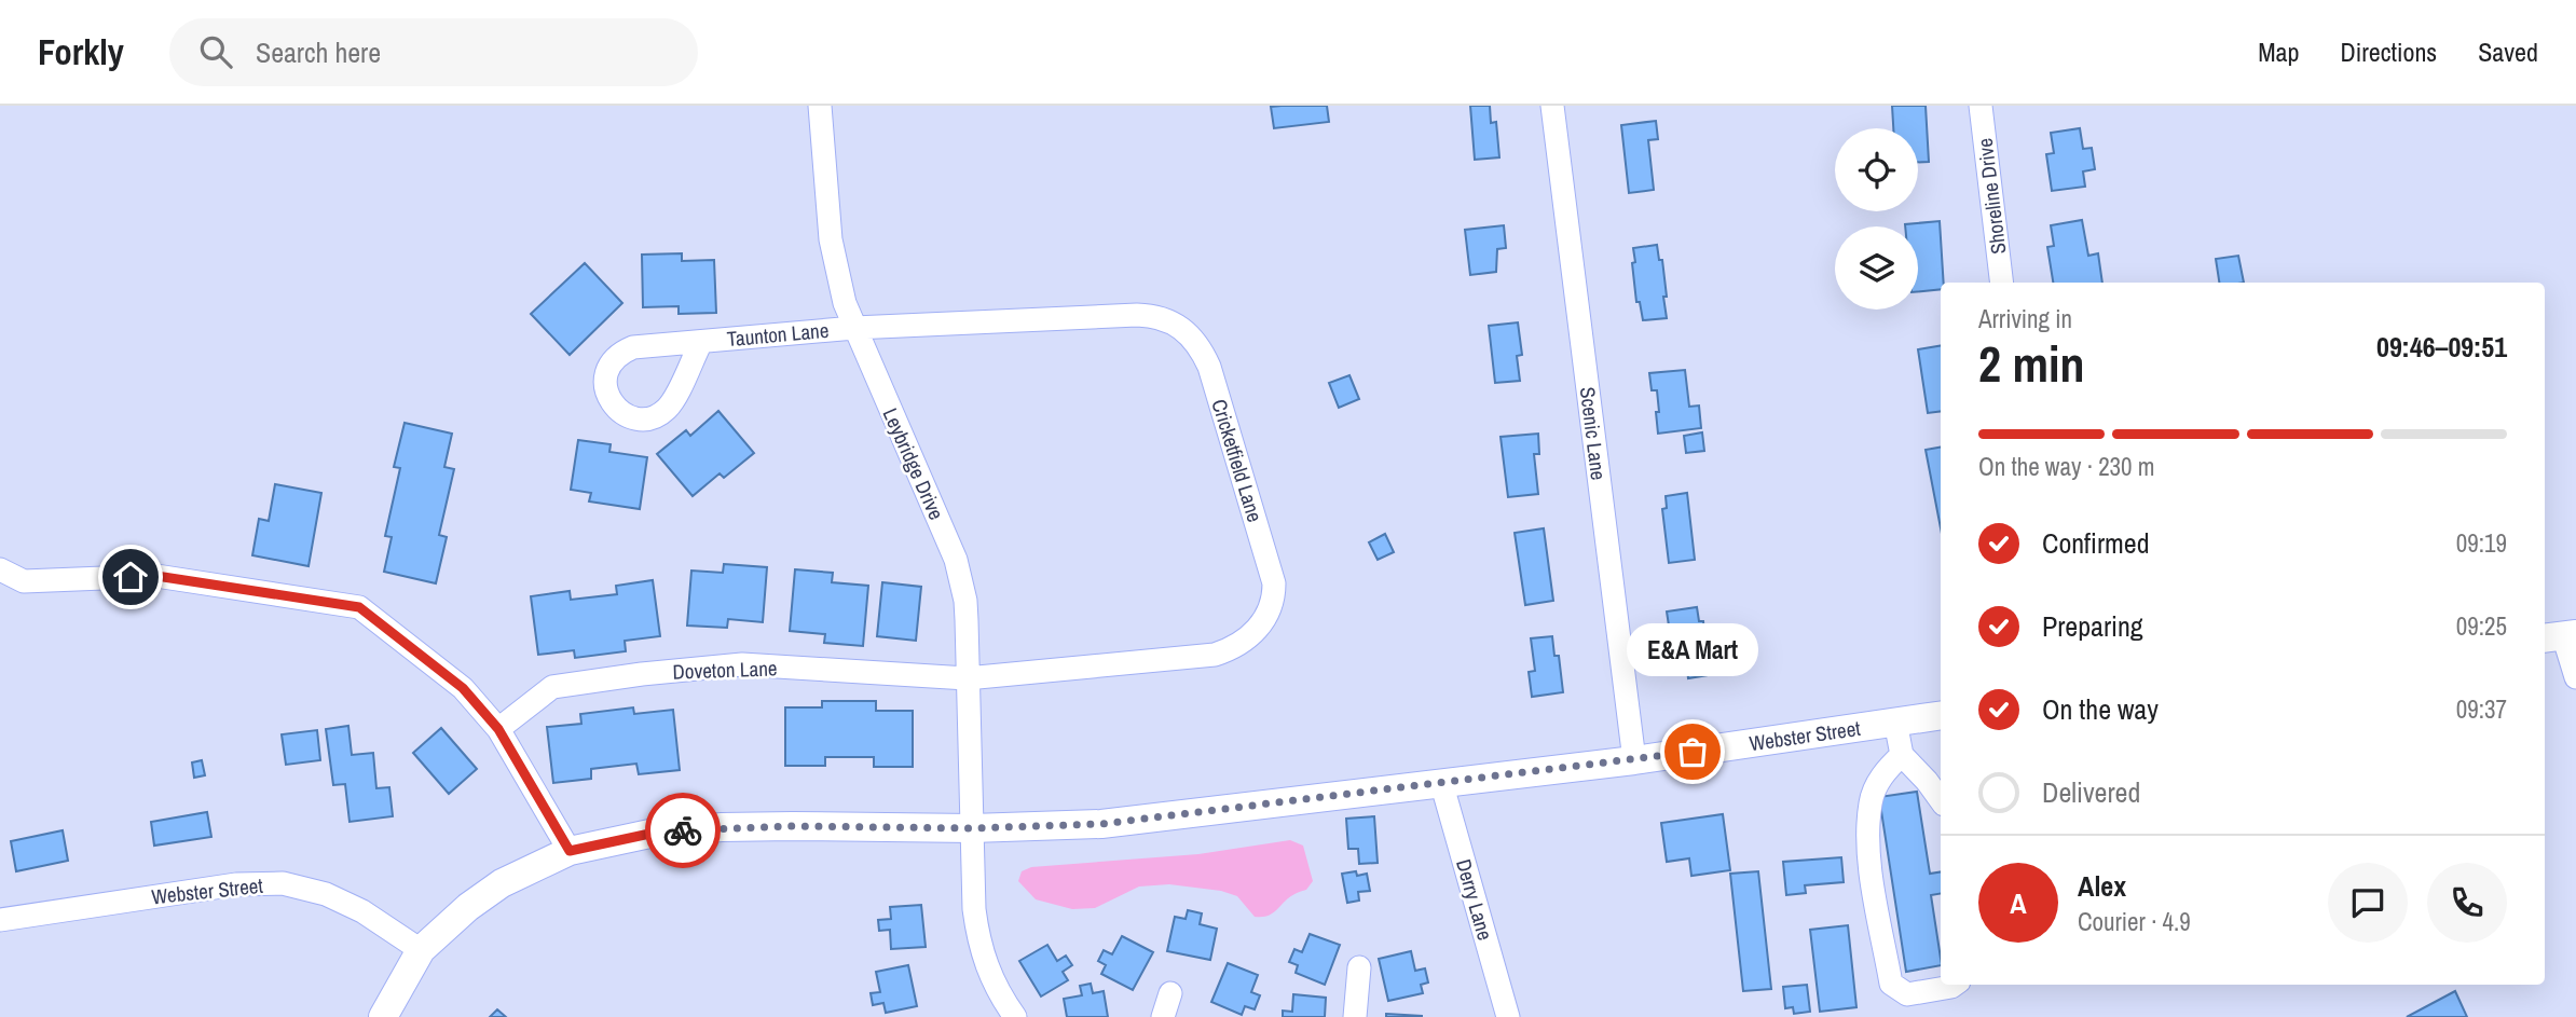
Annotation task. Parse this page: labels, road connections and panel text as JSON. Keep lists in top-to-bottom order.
{
  "streets": {
    "main road": ["Webster Street"],
    "street": [
      "Shoreline Drive",
      "Taunton Lane",
      "Scenic Lane",
      "Cricketfield Lane",
      "Leybridge Drive",
      "Doveton Lane",
      "Derry Lane"
    ]
  },
  "crossings": [
    ["Taunton Lane", "Cricketfield Lane"],
    ["Taunton Lane", "Leybridge Drive"],
    ["Scenic Lane", "Webster Street"],
    ["Cricketfield Lane", "Leybridge Drive"],
    ["Cricketfield Lane", "Doveton Lane"],
    ["Leybridge Drive", "Doveton Lane"],
    ["Leybridge Drive", "Webster Street"],
    ["Webster Street", "Derry Lane"]
  ],
  "places": ["E&A Mart"],
  "page": {
    "header": "Forkly",
    "search": "Search here",
    "nav": ["Map", "Directions", "Saved"],
    "heading": ["2 min", "Arriving in", "09:46–09:51"],
    "panel": ["Alex", "Courier · 4.9"],
    "bar": "On the way · 230 m",
    "list": [
      ["Confirmed", "09:19"],
      ["Preparing", "09:25"],
      ["On the way", "09:37"],
      "Delivered"
    ],
    "bubble": "E&A Mart",
    "round": "A"
  }
}
